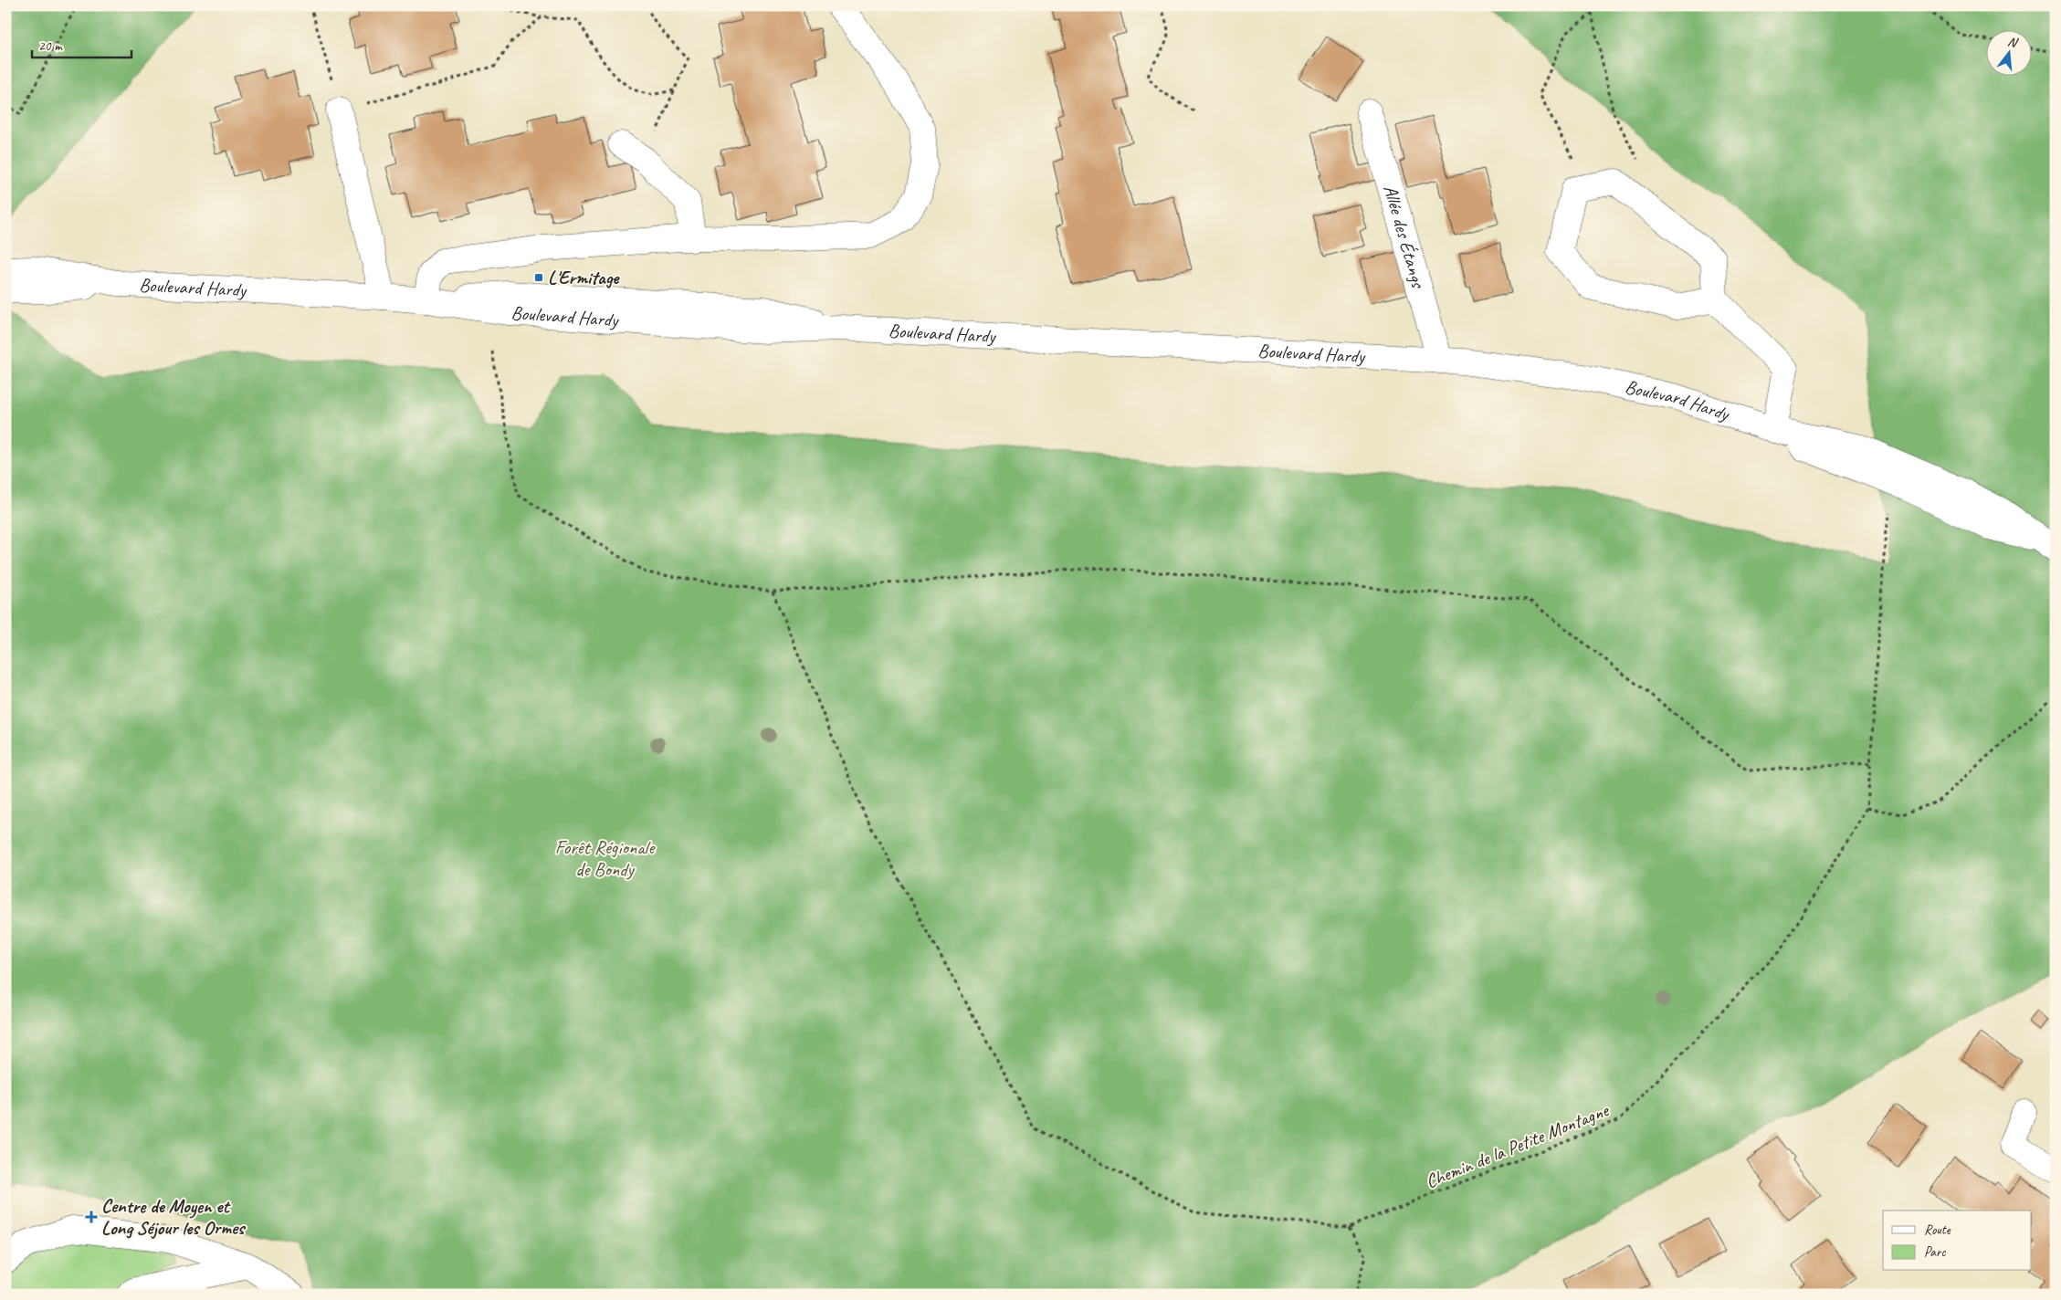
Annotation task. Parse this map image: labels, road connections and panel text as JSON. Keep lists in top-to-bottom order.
{
  "streets": {
    "street": ["Allée des Étangs", "Boulevard Hardy"],
    "path": ["Chemin de la Petite Montagne"]
  },
  "crossings": [
    ["Allée des Étangs", "Boulevard Hardy"]
  ],
  "parks": ["Forêt Régionale de Bondy"],
  "places": {
    "transit": ["L'Ermitage"],
    "health": ["Centre de Moyen et Long Séjour les Ormes"]
  },
  "legend": ["Route", "Parc"],
  "scale_bar": "20 m",
  "north": "top"
}
